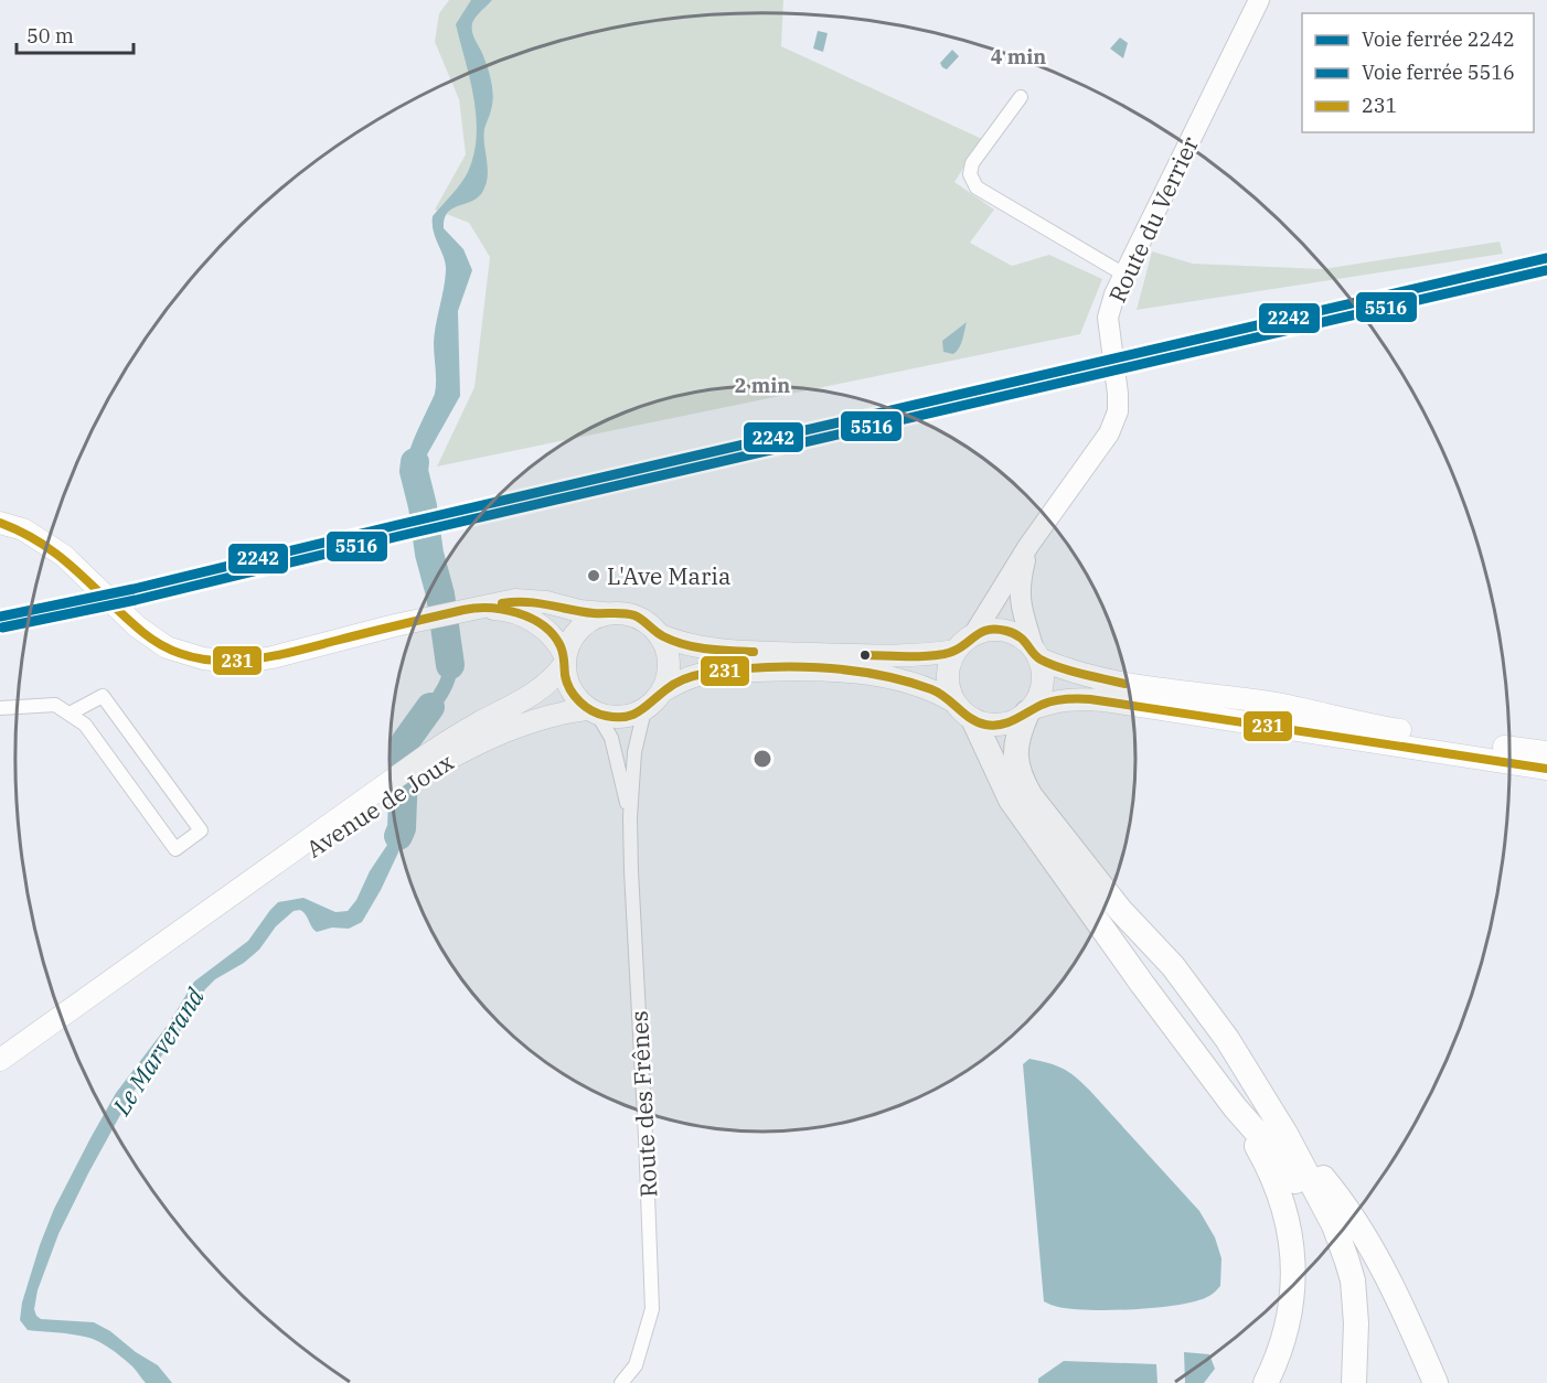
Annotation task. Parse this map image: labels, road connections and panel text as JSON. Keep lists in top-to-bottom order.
{
  "streets": {
    "main road": ["Route du Verrier", "Avenue de Joux"],
    "street": ["Route des Frênes"]
  },
  "crossings": [
    ["Avenue de Joux", "Route des Frênes"]
  ],
  "water": ["Le Marverand"],
  "places": ["L'Ave Maria"],
  "lines": ["rail line 2242", "rail line 5516", "transit line 231"],
  "legend": ["Voie ferrée 2242", "Voie ferrée 5516", "231"],
  "scale_bar": "50 m",
  "rings": ["4 min", "2 min"]
}
